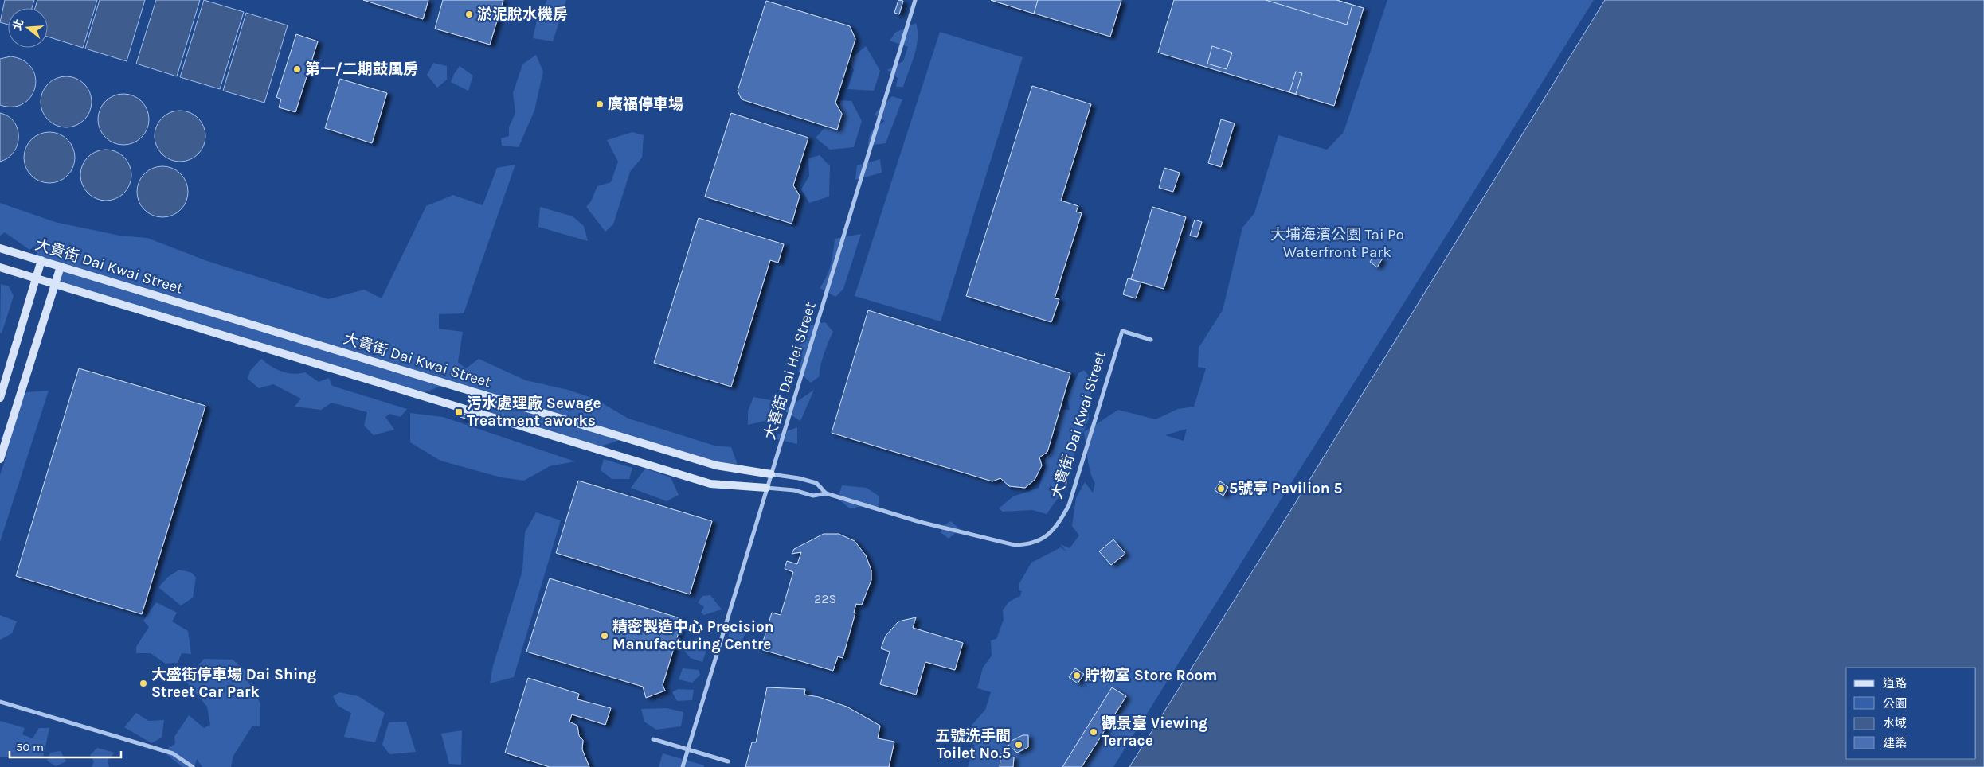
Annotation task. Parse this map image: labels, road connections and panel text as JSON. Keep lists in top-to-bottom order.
{
  "streets": {
    "street": ["大貴街 Dai Kwai Street", "大喜街 Dai Hei Street"]
  },
  "crossings": [
    ["大貴街 Dai Kwai Street", "大喜街 Dai Hei Street"]
  ],
  "parks": ["大埔海濱公園 Tai Po Waterfront Park"],
  "places": {
    "other": [
      "淤泥脫水機房",
      "第一/二期鼓風房",
      "廣福停車場",
      "5號亭 Pavilion 5",
      "精密製造中心 Precision Manufacturing Centre",
      "貯物室 Store Room",
      "大盛街停車場 Dai Shing Street Car Park",
      "觀景臺 Viewing Terrace",
      "五號洗手間 Toilet No.5"
    ],
    "transit": ["污水處理廠 Sewage Treatment aworks"]
  },
  "house_numbers": ["22S"],
  "legend": [
    "道路",
    "公園",
    "水域",
    "建築"
  ],
  "scale_bar": "50 m",
  "north": "left"
}
